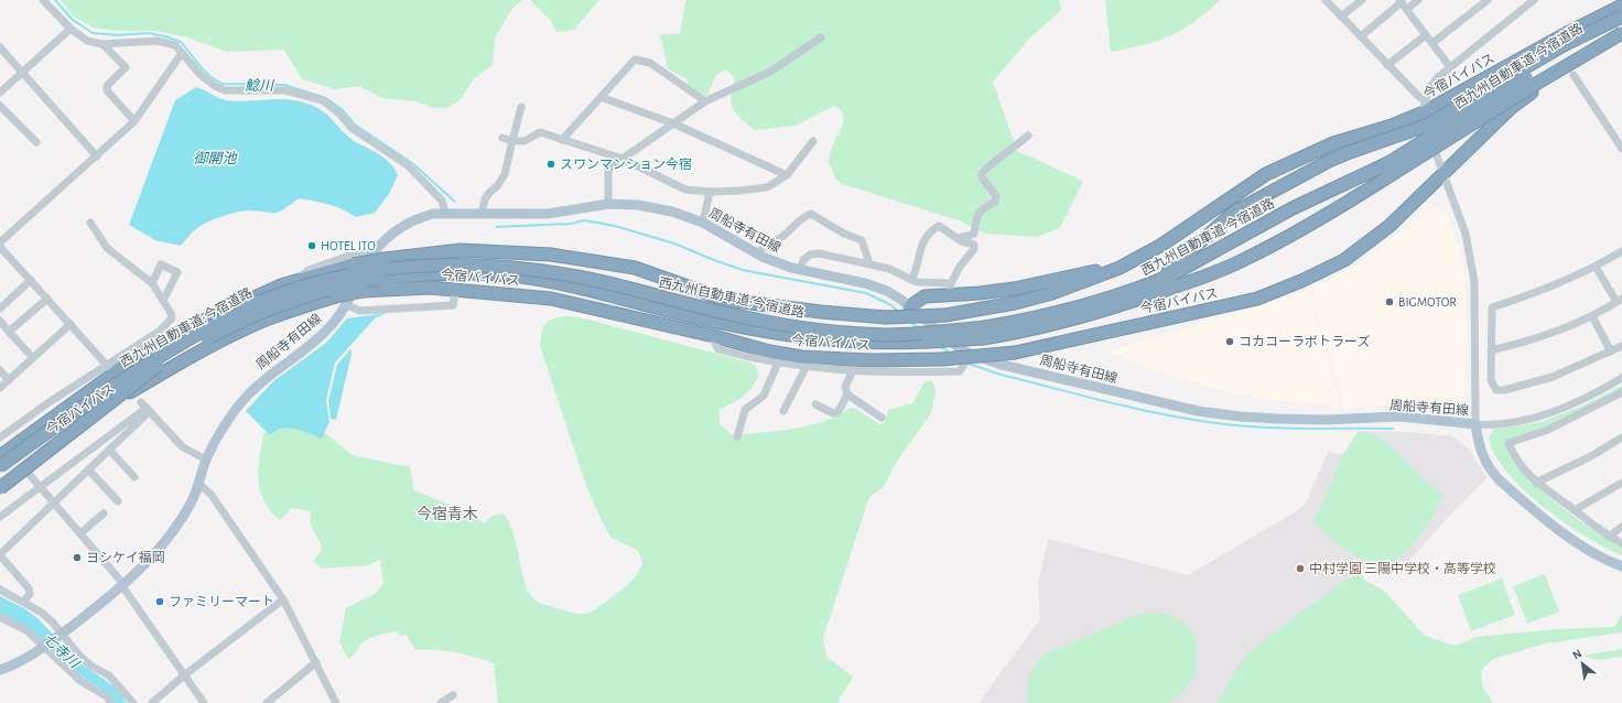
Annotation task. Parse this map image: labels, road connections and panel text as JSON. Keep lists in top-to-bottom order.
{
  "streets": {
    "highway": ["西九州自動車道;今宿道路", "今宿バイパス"],
    "main road": ["周船寺有田線"]
  },
  "crossings": [
    ["西九州自動車道;今宿道路", "今宿バイパス"]
  ],
  "districts": ["今宿青木"],
  "water": ["鯰川", "御開池", "七寺川"],
  "places": [
    "スワンマンション今宿",
    "HOTEL ITO",
    "BIGMOTOR",
    "コカコーラボトラーズ",
    "ヨシケイ福岡",
    "中村学園 三陽中学校・高等学校",
    "ファミリーマート"
  ],
  "north": "top left"
}
